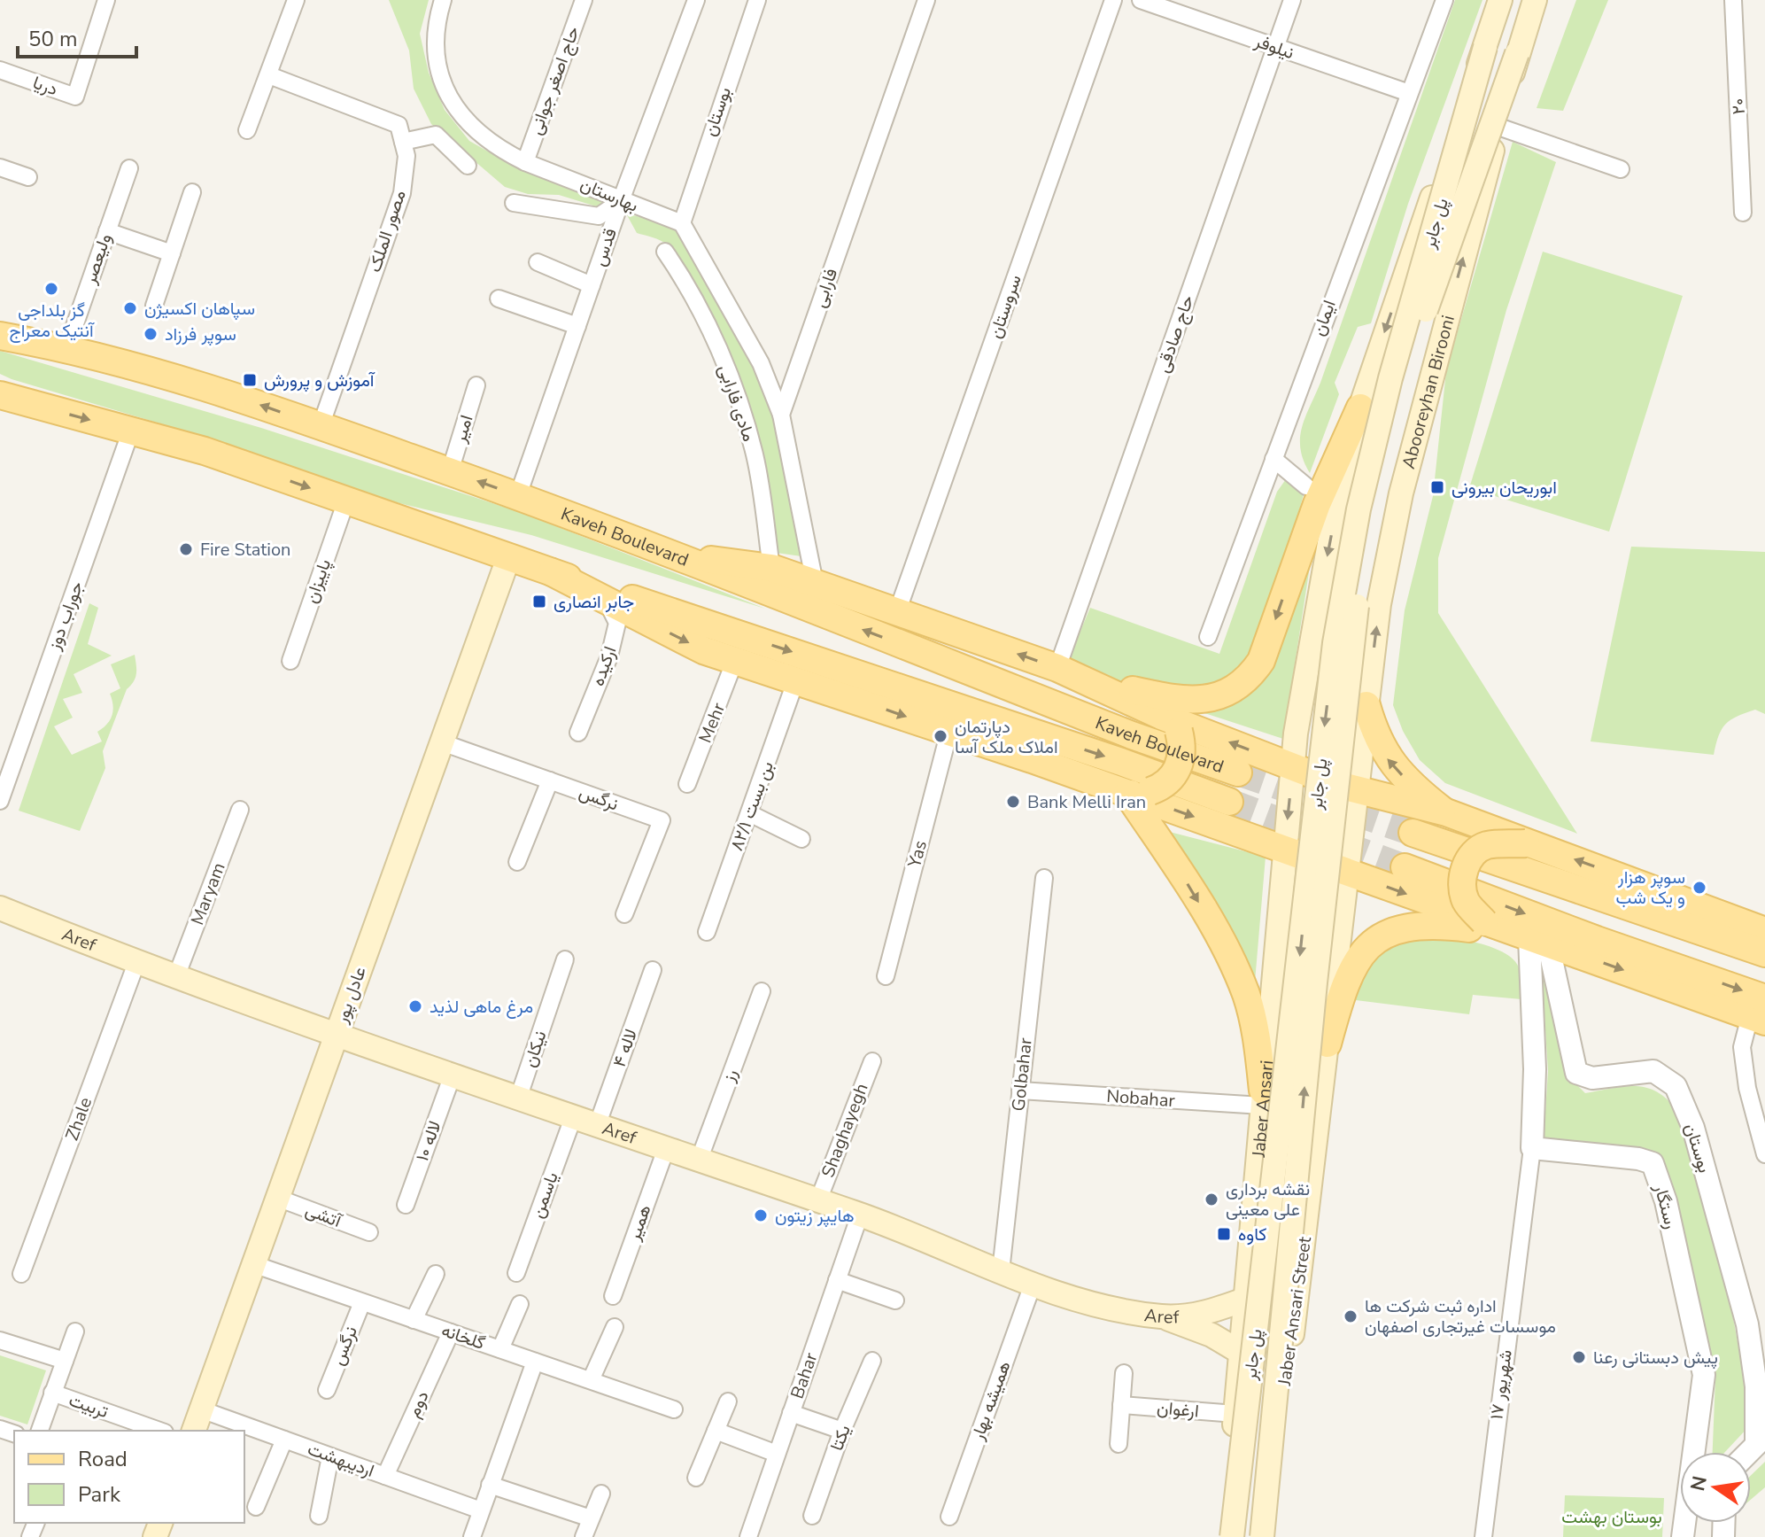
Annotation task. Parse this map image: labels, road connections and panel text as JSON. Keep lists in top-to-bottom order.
{
  "streets": {
    "main road": [
      "پل جابر",
      "Abooreyhan Birooni",
      "Kaveh Boulevard",
      "Aref",
      "عادل پور",
      "Jaber Ansari",
      "Jaber Ansari Street"
    ],
    "street": [
      "نیلوفر",
      "حاج اصغر جوانی",
      "دریا",
      "۲۰",
      "بوستان",
      "بهارستان",
      "مصور الملک",
      "قدس",
      "ولیعصر",
      "فارابی",
      "سروستان",
      "ایمان",
      "حاج صادقی",
      "مادی فارابی",
      "امیر",
      "پاییزان",
      "جوراب دوز",
      "ارکیده",
      "Mehr",
      "نرگس",
      "بن بست ۸۲/۱",
      "Yas",
      "Maryam",
      "لاله ۴",
      "نیکان",
      "Golbahar",
      "رز",
      "Nobahar",
      "Zhale",
      "Shaghayegh",
      "لاله ۱۰",
      "یاسمن",
      "رستگار",
      "آتشی",
      "همیر",
      "گلخانه",
      "Bahar",
      "۱۷ شهریور",
      "همیشه بهار",
      "دوم",
      "تربیت",
      "ارغوان",
      "یکتا",
      "اردیبهشت"
    ]
  },
  "crossings": [
    ["نیلوفر", "ایمان"],
    ["نیلوفر", "حاج صادقی"],
    ["حاج اصغر جوانی", "بهارستان"],
    ["بوستان", "بهارستان"],
    ["بهارستان", "قدس"],
    ["پل جابر", "Abooreyhan Birooni"],
    ["پل جابر", "Jaber Ansari"],
    ["پل جابر", "Jaber Ansari Street"],
    ["مصور الملک", "Kaveh Boulevard"],
    ["قدس", "Kaveh Boulevard"],
    ["ولیعصر", "Kaveh Boulevard"],
    ["Abooreyhan Birooni", "Jaber Ansari Street"],
    ["امیر", "Kaveh Boulevard"],
    ["Kaveh Boulevard", "پاییزان"],
    ["Kaveh Boulevard", "جوراب دوز"],
    ["Kaveh Boulevard", "عادل پور"],
    ["نرگس", "عادل پور"],
    ["نرگس", "گلخانه"],
    ["Maryam", "Aref"],
    ["Aref", "عادل پور"],
    ["Aref", "لاله ۴"],
    ["Aref", "نیکان"],
    ["Aref", "Golbahar"],
    ["Aref", "رز"],
    ["Aref", "Jaber Ansari"],
    ["Aref", "Zhale"],
    ["Aref", "Shaghayegh"],
    ["Aref", "لاله ۱۰"],
    ["Aref", "یاسمن"],
    ["Aref", "همیر"],
    ["Aref", "Bahar"],
    ["Aref", "همیشه بهار"],
    ["عادل پور", "آتشی"],
    ["عادل پور", "گلخانه"],
    ["عادل پور", "اردیبهشت"],
    ["Golbahar", "Nobahar"],
    ["Nobahar", "Jaber Ansari"],
    ["Jaber Ansari", "ارغوان"],
    ["رستگار", "۱۷ شهریور"],
    ["گلخانه", "دوم"],
    ["دوم", "اردیبهشت"]
  ],
  "parks": ["بوستان بهشت"],
  "places": {
    "other": [
      "گز بلداجی آنتیک معراج",
      "سپاهان اکسیژن",
      "سوپر فرزاد",
      "Fire Station",
      "دپارتمان املاک ملک آسا",
      "Bank Melli Iran",
      "سوپر هزار و یک شب",
      "مرغ ماهی لذید",
      "نقشه برداری علی معینی",
      "هایپر زیتون",
      "اداره ثبت شرکت ها موسسات غیرتجاری اصفهان",
      "پیش دبستانی رعنا"
    ],
    "transit": [
      "آموزش و پرورش",
      "ابوریحان بیرونی",
      "جابر انصاری",
      "کاوه"
    ]
  },
  "legend": ["Road", "Park"],
  "scale_bar": "50 m",
  "north": "left"
}
